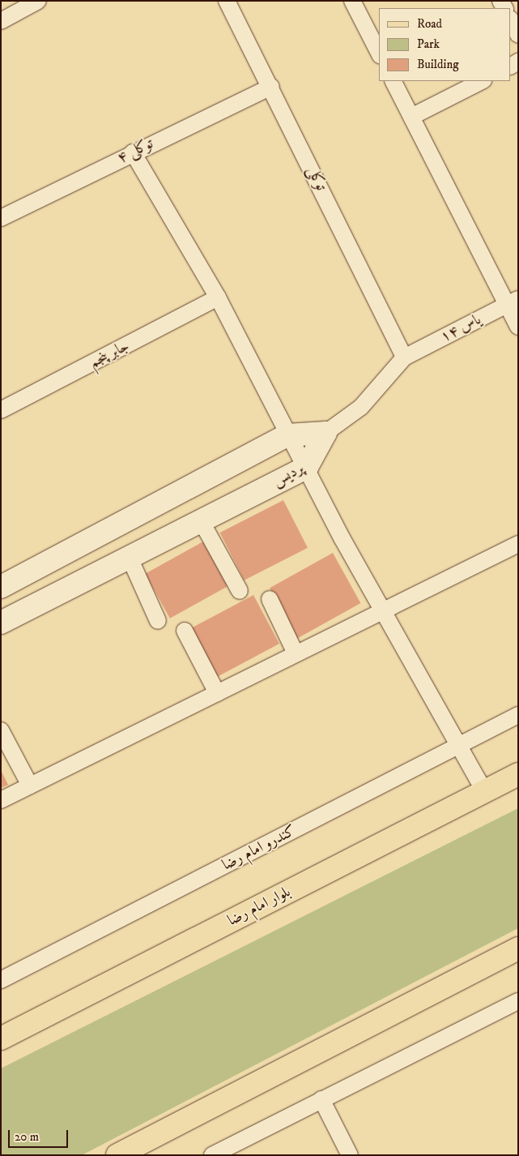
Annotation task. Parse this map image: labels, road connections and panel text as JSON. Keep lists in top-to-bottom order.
{
  "streets": {
    "main road": ["بلوار امام رضا"],
    "street": [
      "توکلی ۴",
      "توکلی",
      "یاس ۱۴",
      "جابر پنجم",
      "پردیس",
      "کندرو امام رضا"
    ]
  },
  "crossings": [
    ["توکلی ۴", "توکلی"],
    ["توکلی", "یاس ۱۴"]
  ],
  "legend": ["Road", "Park", "Building"],
  "scale_bar": "20 m"
}
